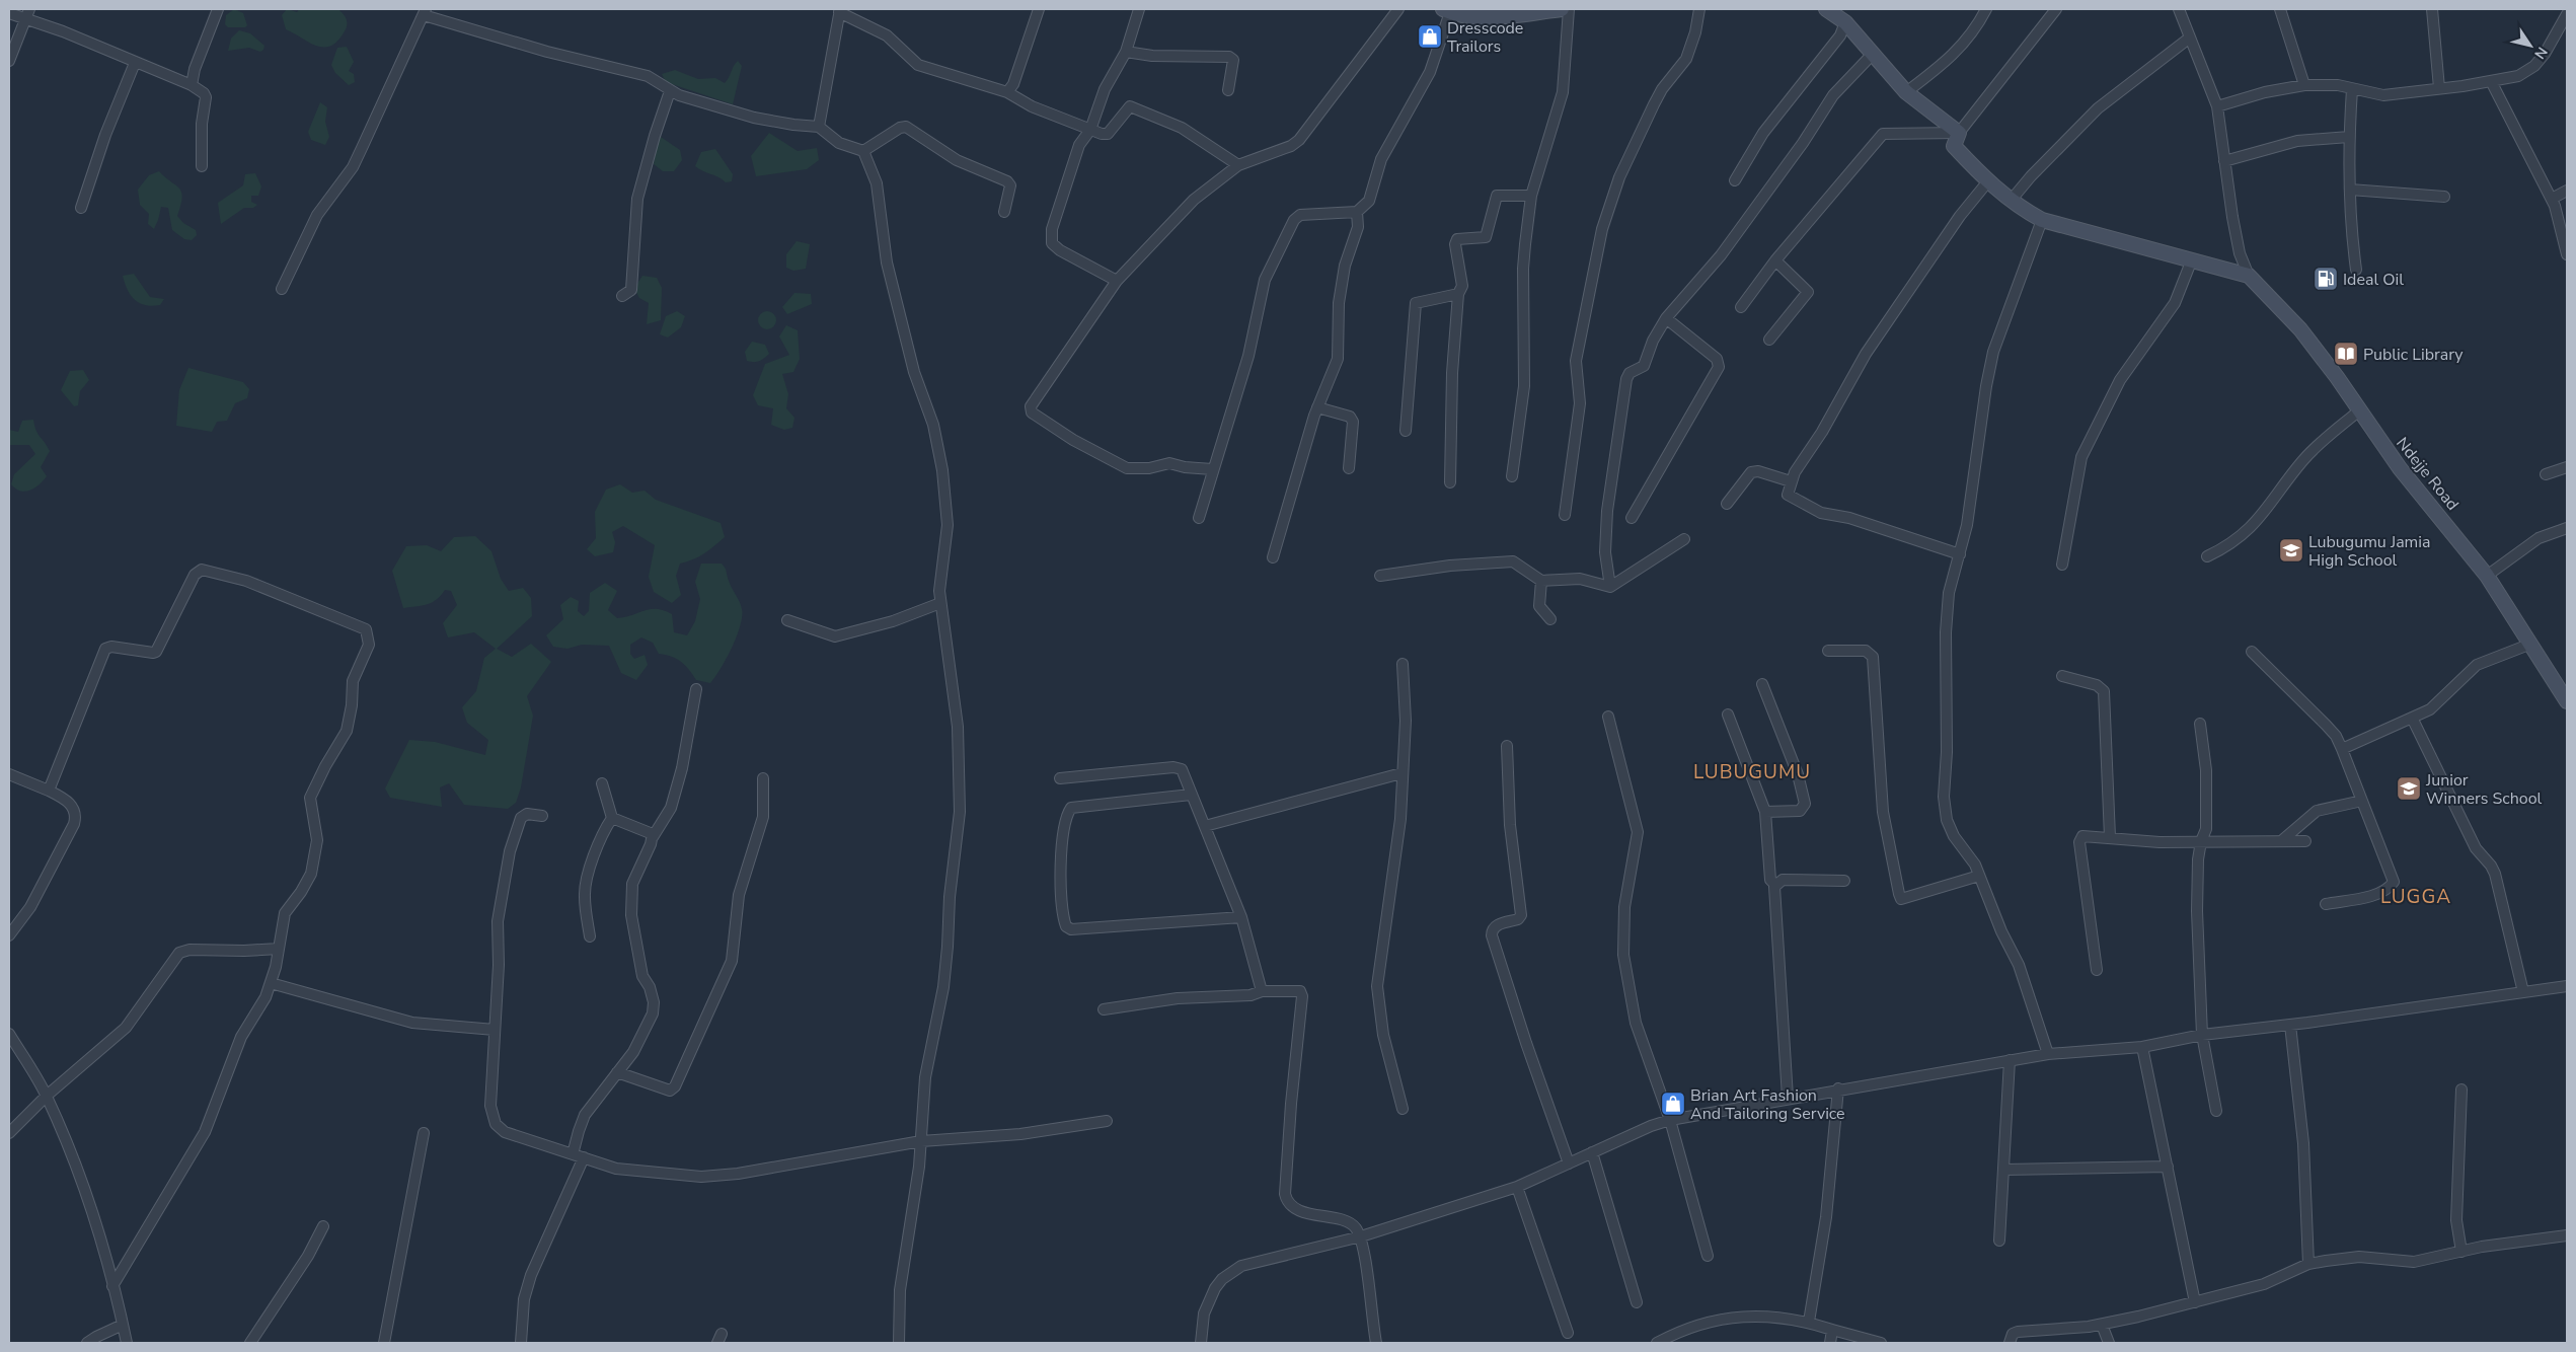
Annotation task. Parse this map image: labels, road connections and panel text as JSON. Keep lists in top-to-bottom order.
{
  "streets": {
    "street": ["Ndejje Road"]
  },
  "districts": ["LUBUGUMU", "LUGGA"],
  "places": {
    "shop": ["Dresscode Trailors", "Brian Art Fashion And Tailoring Service"],
    "fuel station": ["Ideal Oil"],
    "library": ["Public Library"],
    "school or university": ["Lubugumu Jamia High School", "Junior Winners School"]
  },
  "north": "bottom right"
}
